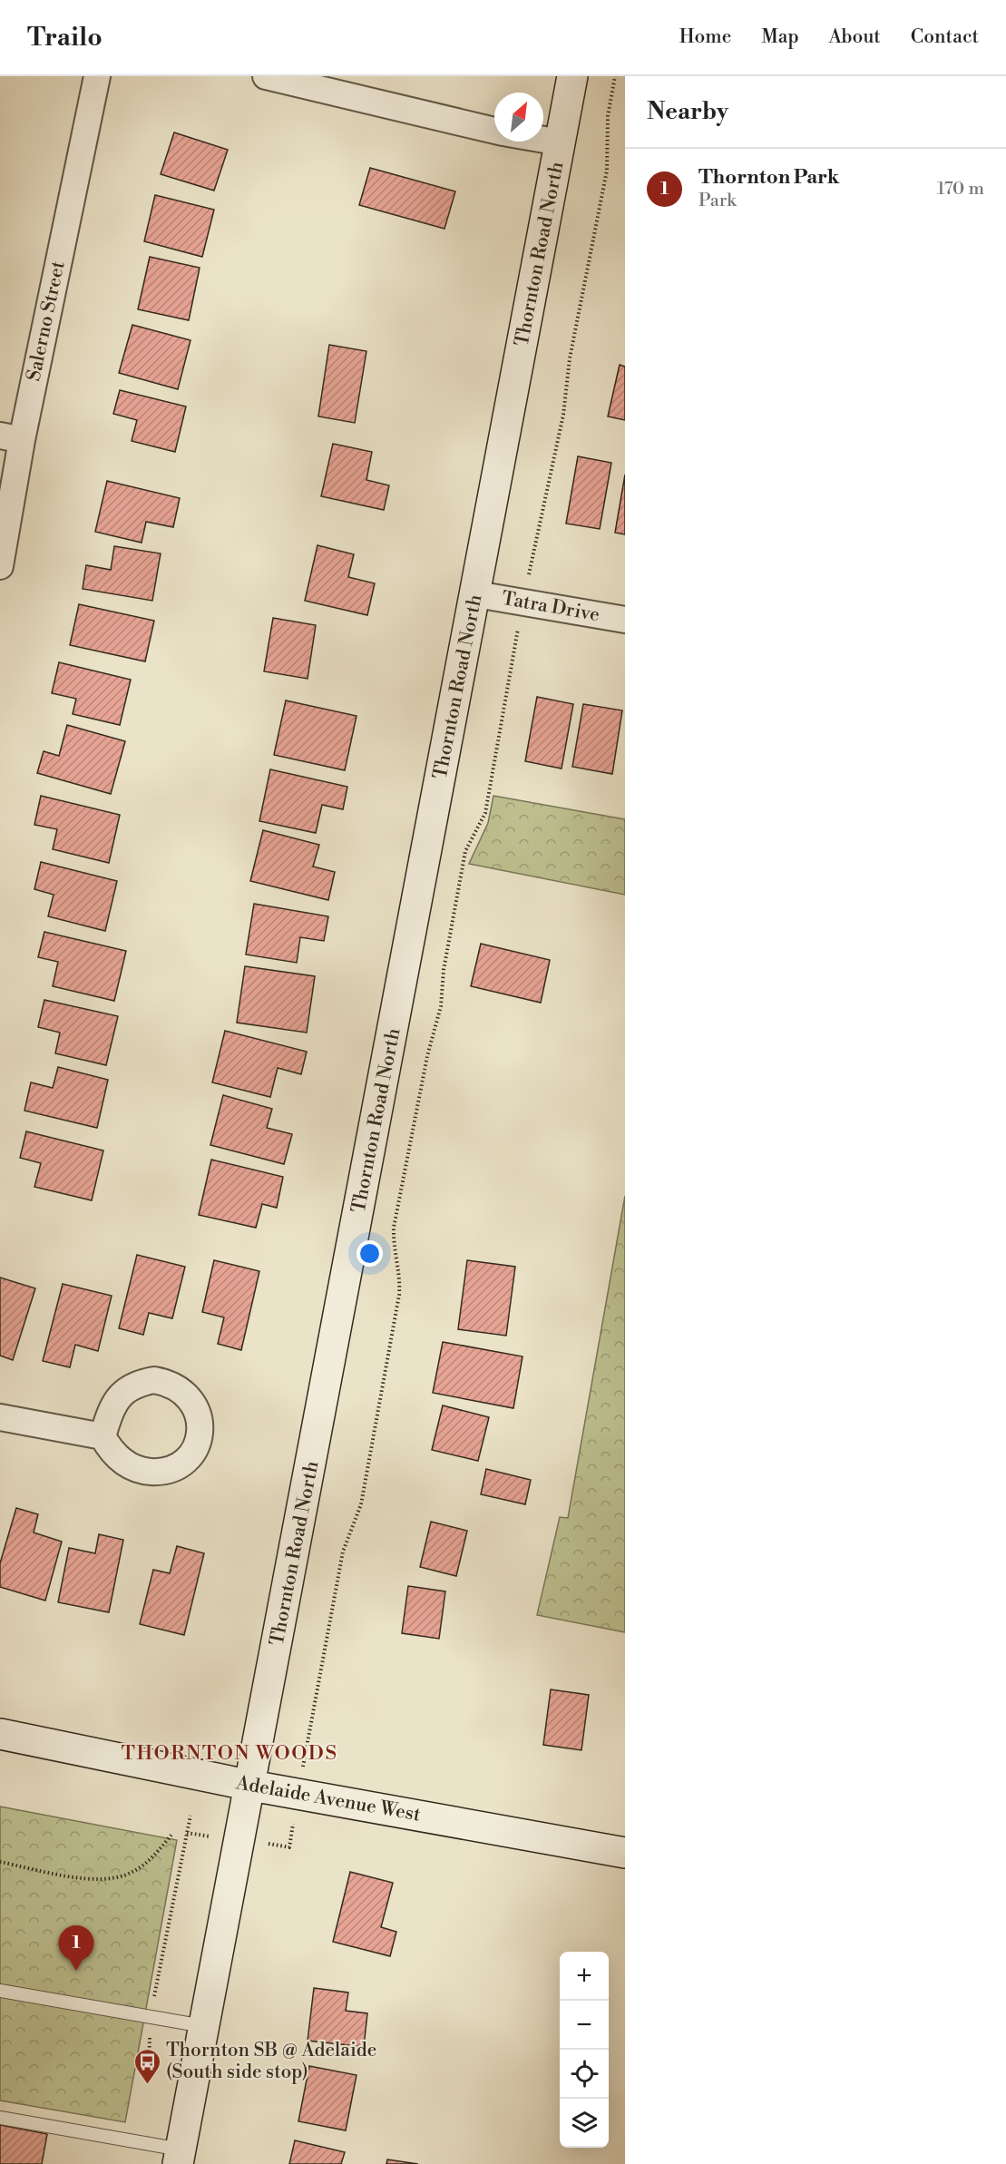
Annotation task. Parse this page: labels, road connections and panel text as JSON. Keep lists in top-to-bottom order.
{
  "streets": {
    "main road": ["Thornton Road North", "Adelaide Avenue West"],
    "street": ["Salerno Street", "Tatra Drive"]
  },
  "crossings": [
    ["Thornton Road North", "Tatra Drive"],
    ["Thornton Road North", "Adelaide Avenue West"]
  ],
  "districts": ["THORNTON WOODS"],
  "places": {
    "bus stop": ["Thornton SB @ Adelaide (South side stop)"]
  },
  "north": "top right",
  "page": {
    "header": "Trailo",
    "nav": [
      "Home",
      "Map",
      "About",
      "Contact"
    ],
    "heading": "Nearby",
    "list": [
      {
        "mark": "1",
        "name": "Thornton Park",
        "note": "Park",
        "value": "170 m"
      }
    ],
    "pins": "1",
    "map_buttons": ["+", "−"]
  }
}
